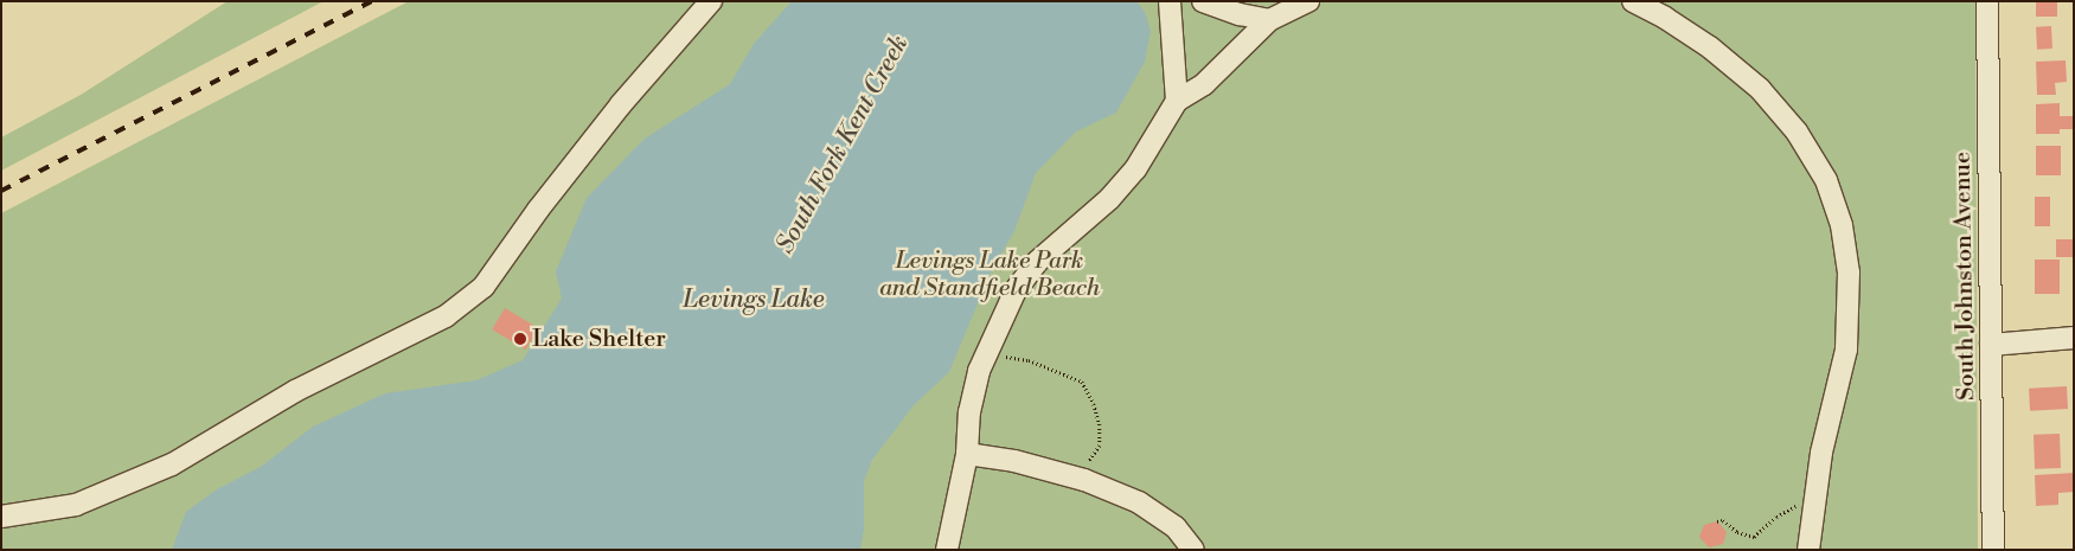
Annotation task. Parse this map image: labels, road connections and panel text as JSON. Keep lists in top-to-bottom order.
{
  "streets": {
    "street": ["South Johnston Avenue"]
  },
  "water": ["South Fork Kent Creek", "Levings Lake"],
  "parks": ["Levings Lake Park and Standfield Beach"],
  "places": ["Lake Shelter"]
}
